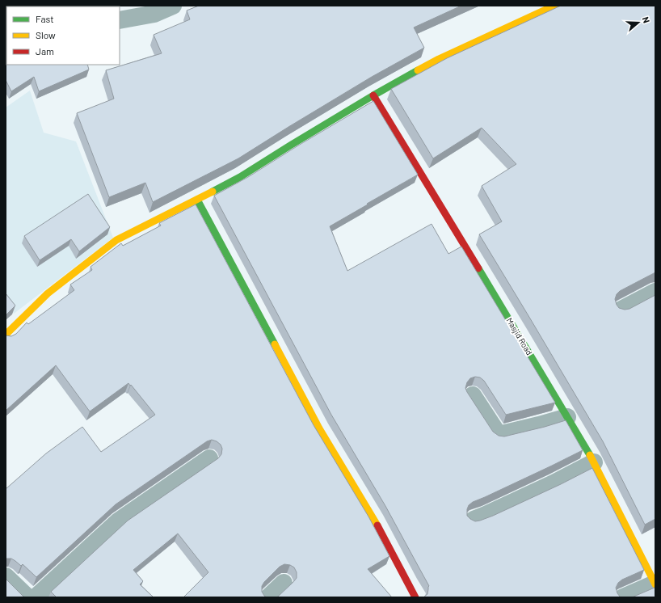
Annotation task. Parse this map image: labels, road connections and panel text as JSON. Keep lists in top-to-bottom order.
{
  "streets": {
    "street": ["Masjid Road"]
  },
  "legend": ["Fast", "Slow", "Jam"],
  "north": "right"
}
